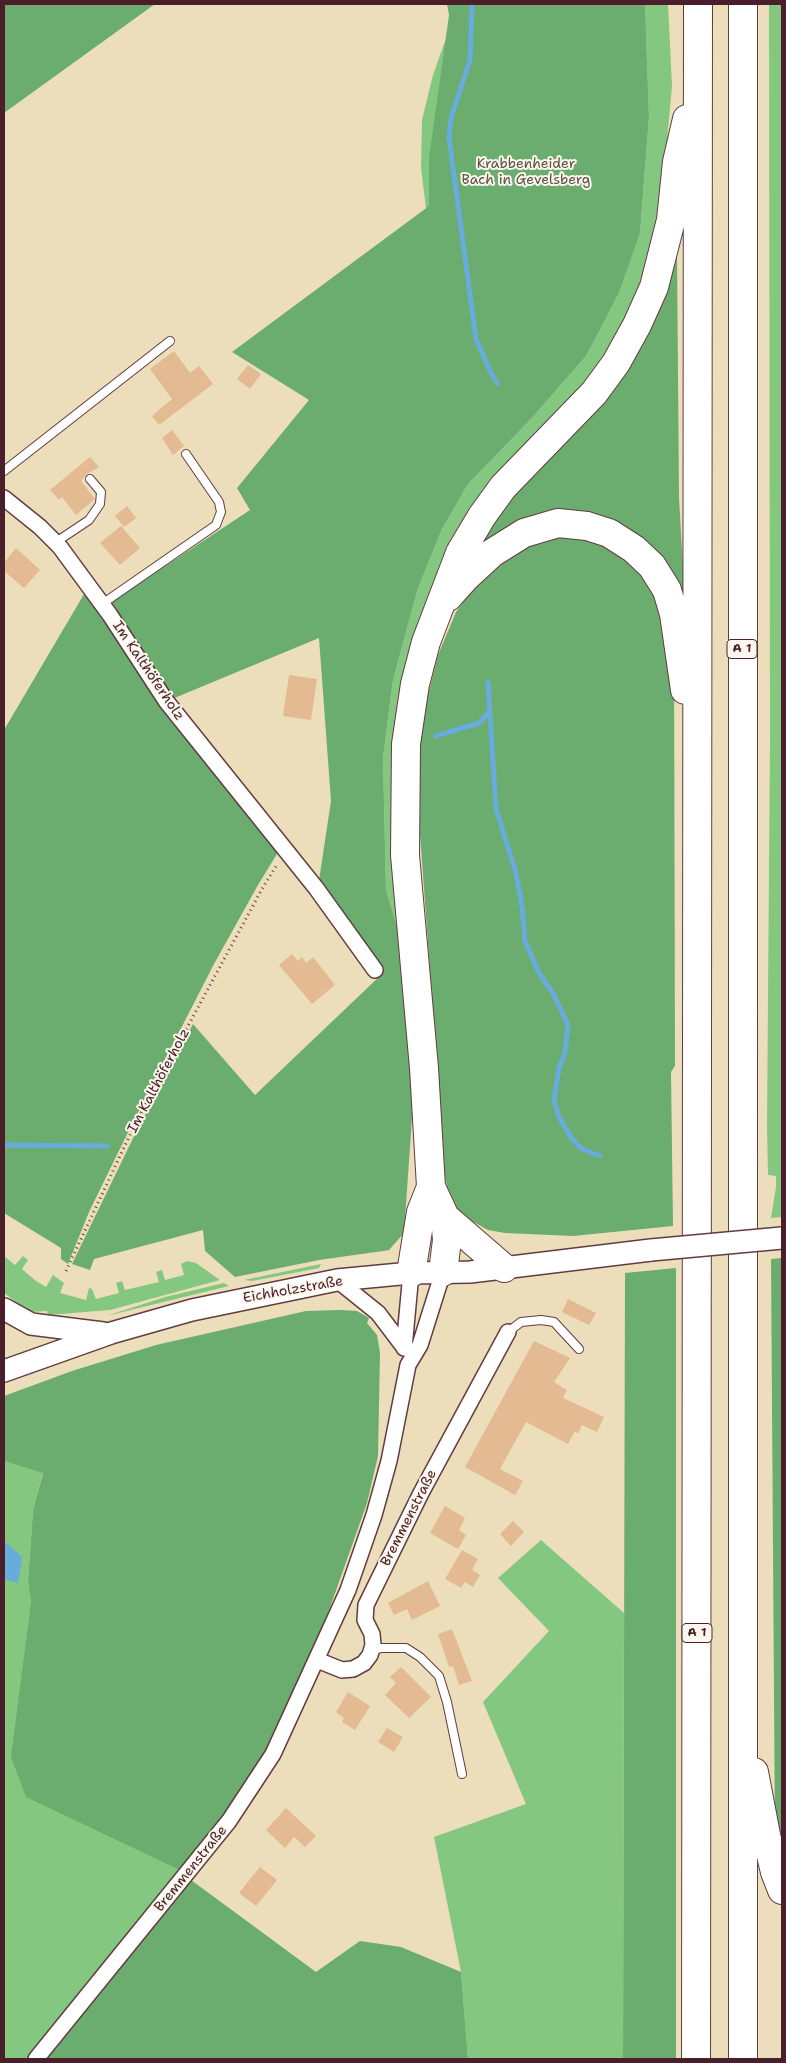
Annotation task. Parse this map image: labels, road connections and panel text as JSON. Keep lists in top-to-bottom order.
{
  "streets": {
    "highway": ["A 1"],
    "main road": ["Eichholzstraße"],
    "street": ["Im Kalthöferholz", "Bremmenstraße"]
  },
  "crossings": [
    ["Eichholzstraße", "Bremmenstraße"]
  ],
  "parks": ["Krabbenheider Bach in Gevelsberg"]
}
